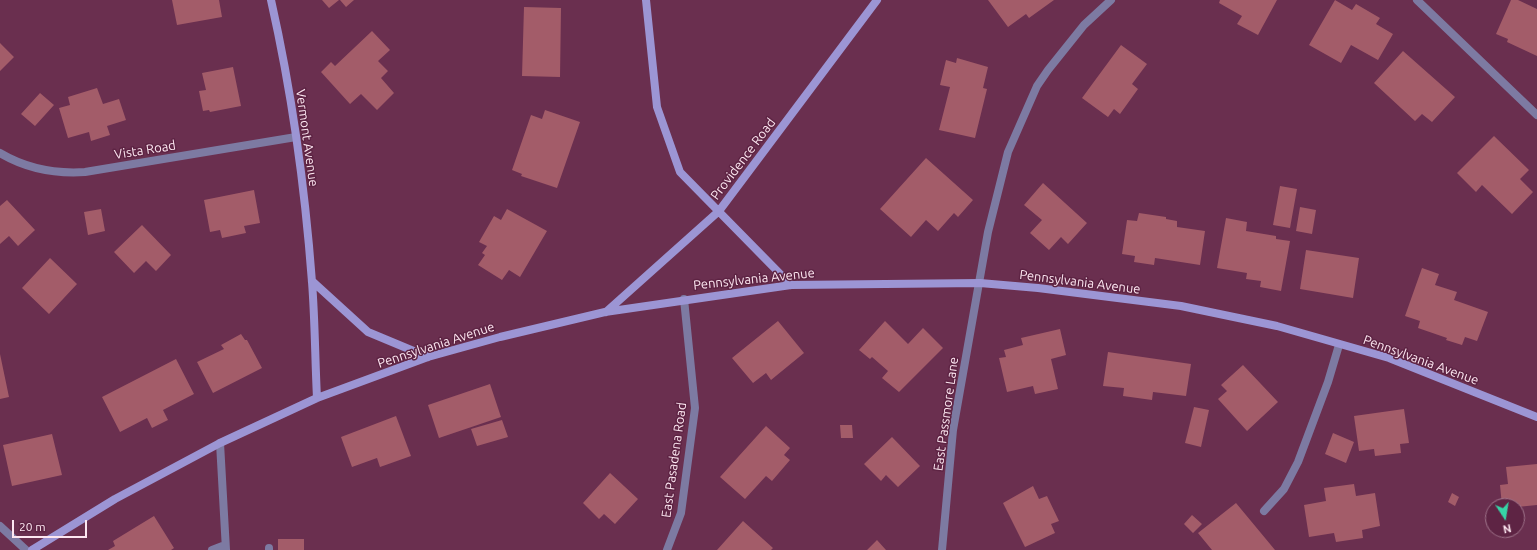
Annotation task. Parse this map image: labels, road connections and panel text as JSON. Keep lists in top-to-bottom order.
{
  "streets": {
    "street": [
      "Vermont Avenue",
      "Vista Road",
      "Providence Road",
      "Pennsylvania Avenue",
      "East Passmore Lane",
      "East Pasadena Road"
    ]
  },
  "crossings": [
    ["Vermont Avenue", "Vista Road"],
    ["Vermont Avenue", "Pennsylvania Avenue"],
    ["Providence Road", "Pennsylvania Avenue"],
    ["Pennsylvania Avenue", "East Passmore Lane"],
    ["Pennsylvania Avenue", "East Pasadena Road"]
  ],
  "scale_bar": "20 m",
  "north": "bottom"
}
